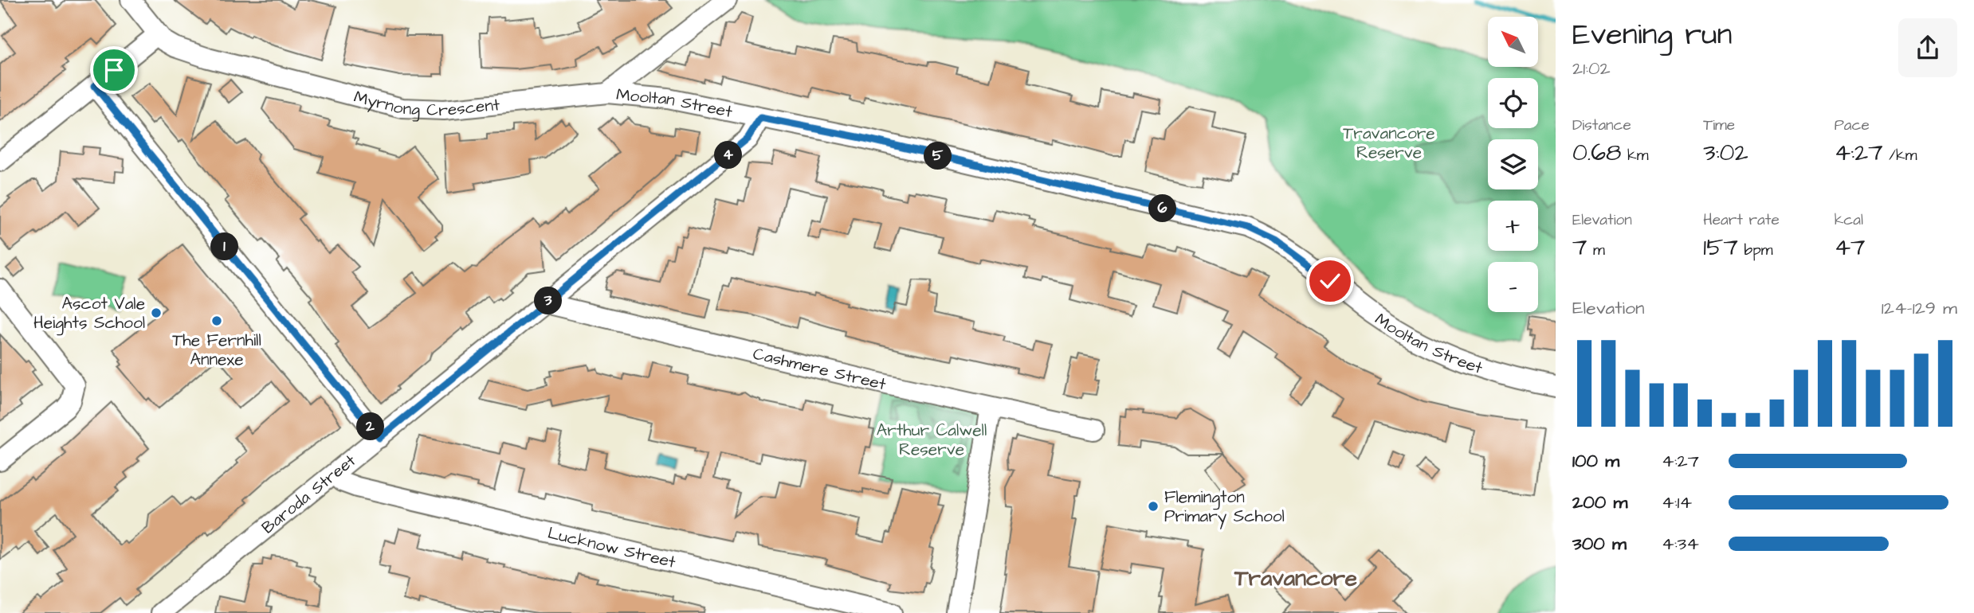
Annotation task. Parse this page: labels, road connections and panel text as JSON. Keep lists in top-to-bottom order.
{
  "streets": {
    "street": [
      "Myrnong Crescent",
      "Mooltan Street",
      "Cashmere Street",
      "Baroda Street",
      "Lucknow Street"
    ]
  },
  "crossings": [
    ["Myrnong Crescent", "Mooltan Street"],
    ["Mooltan Street", "Baroda Street"],
    ["Cashmere Street", "Baroda Street"],
    ["Baroda Street", "Lucknow Street"]
  ],
  "districts": ["Travancore"],
  "parks": ["Travancore Reserve", "Arthur Calwell Reserve"],
  "places": ["Ascot Vale Heights School", "The Fernhill Annexe", "Flemington Primary School"],
  "north": "top left",
  "page": {
    "heading": ["Evening run", "21:02"],
    "map_buttons": ["+", "−"],
    "stats": [
      ["Distance", "0.68 km"],
      ["Time", "3:02"],
      ["Pace", "4:27 /km"],
      ["Elevation", "7 m"],
      ["Heart rate", "157 bpm"],
      ["kcal", "47"]
    ],
    "pins": [
      "4",
      "5",
      "6",
      "1",
      "3",
      "2"
    ],
    "chart": ["Elevation", "124–129 m"],
    "list": [
      {
        "name": "100 m",
        "note": "4:27"
      },
      {
        "name": "200 m",
        "note": "4:14"
      },
      {
        "name": "300 m",
        "note": "4:34"
      }
    ]
  }
}
